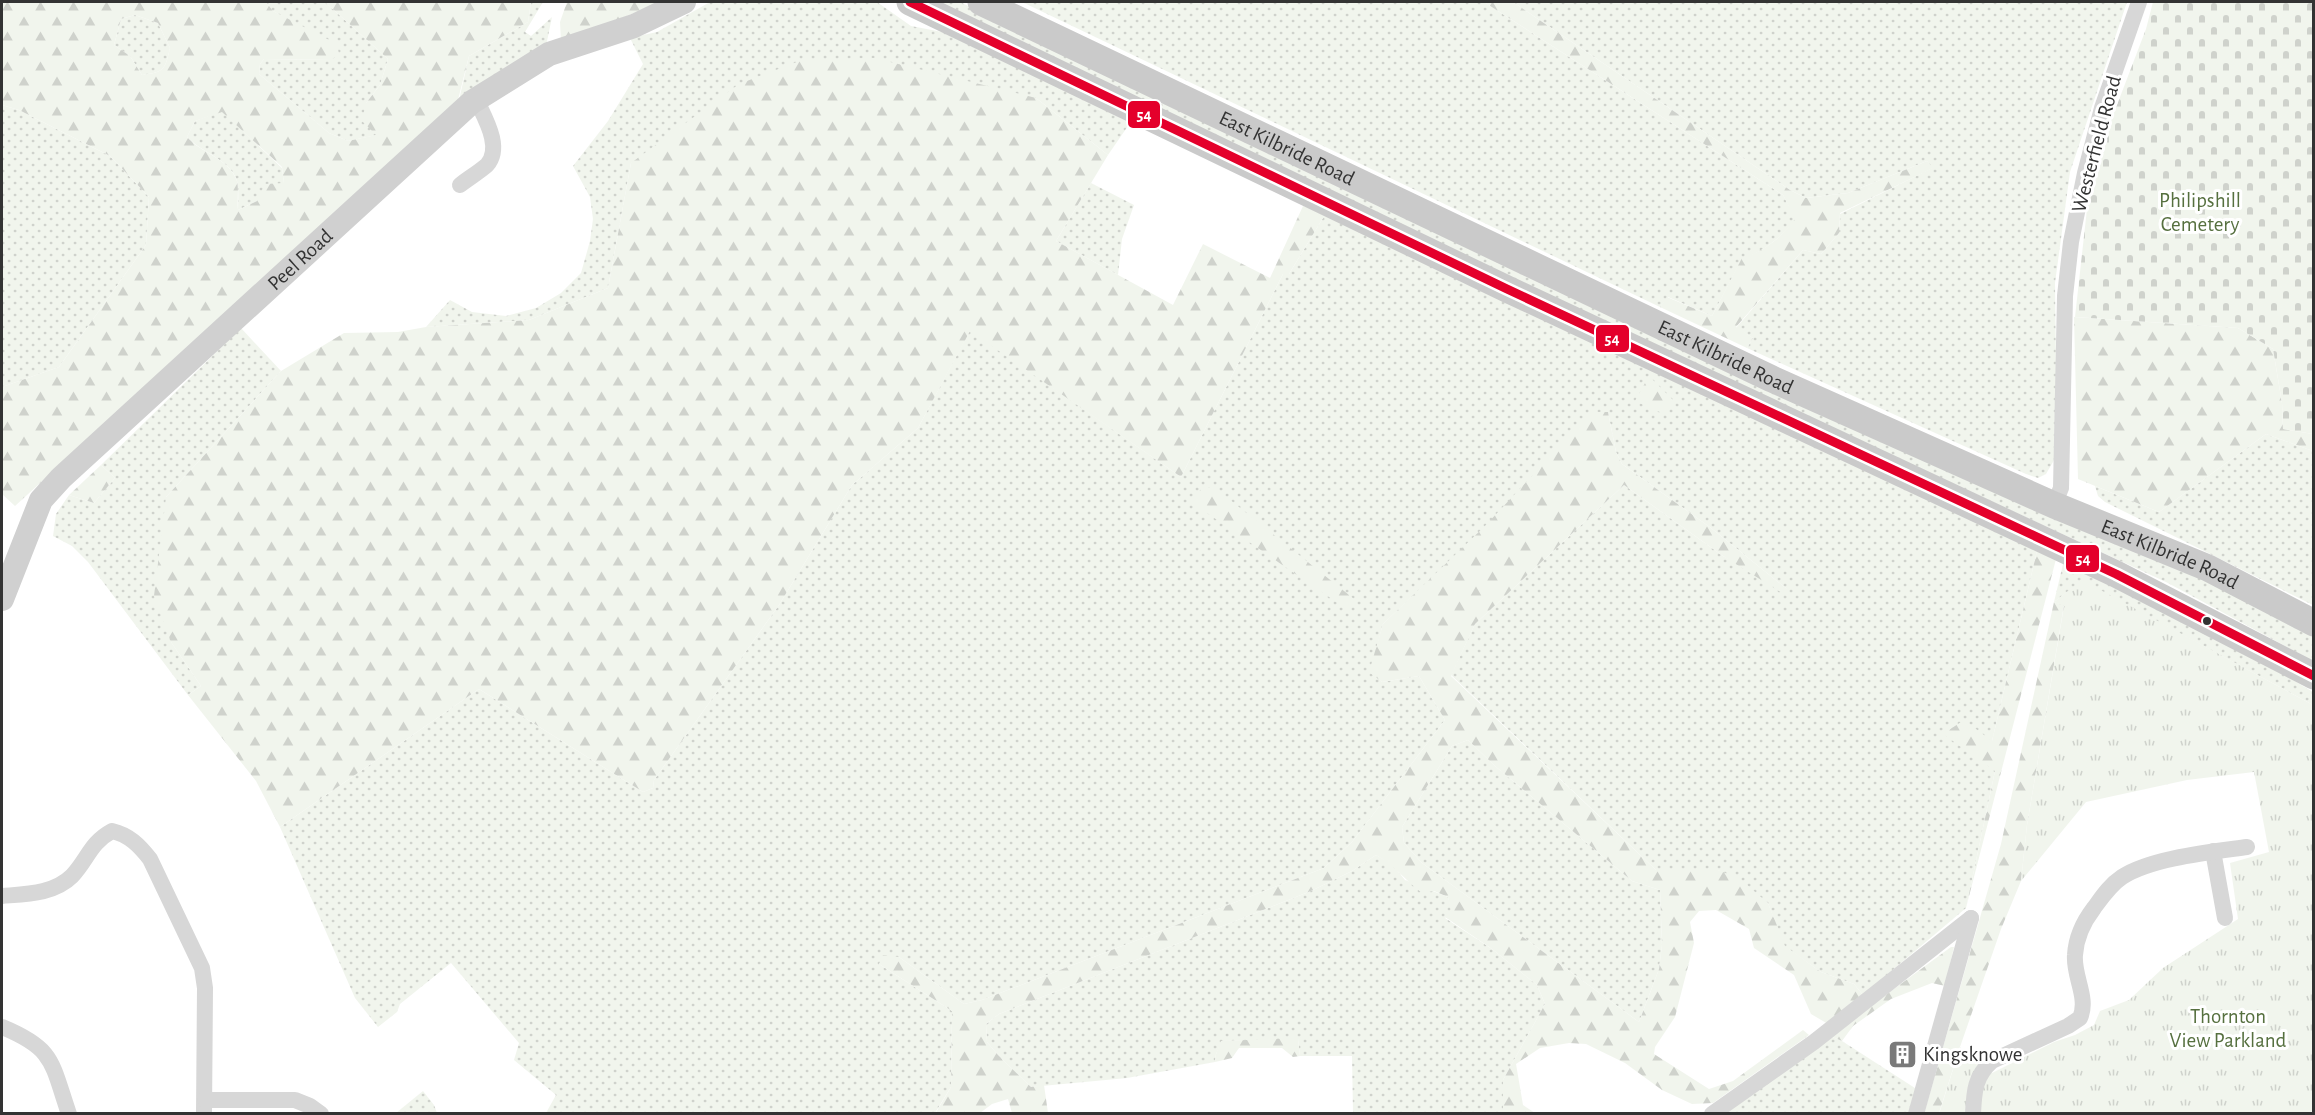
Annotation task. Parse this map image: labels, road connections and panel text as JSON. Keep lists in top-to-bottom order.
{
  "streets": {
    "main road": ["East Kilbride Road"],
    "street": ["Westerfield Road", "Peel Road"]
  },
  "crossings": [
    ["Westerfield Road", "East Kilbride Road"]
  ],
  "parks": ["Philipshill Cemetery", "Thornton View Parkland"],
  "places": {
    "building": ["Kingsknowe"]
  },
  "lines": ["transit line 54"]
}
